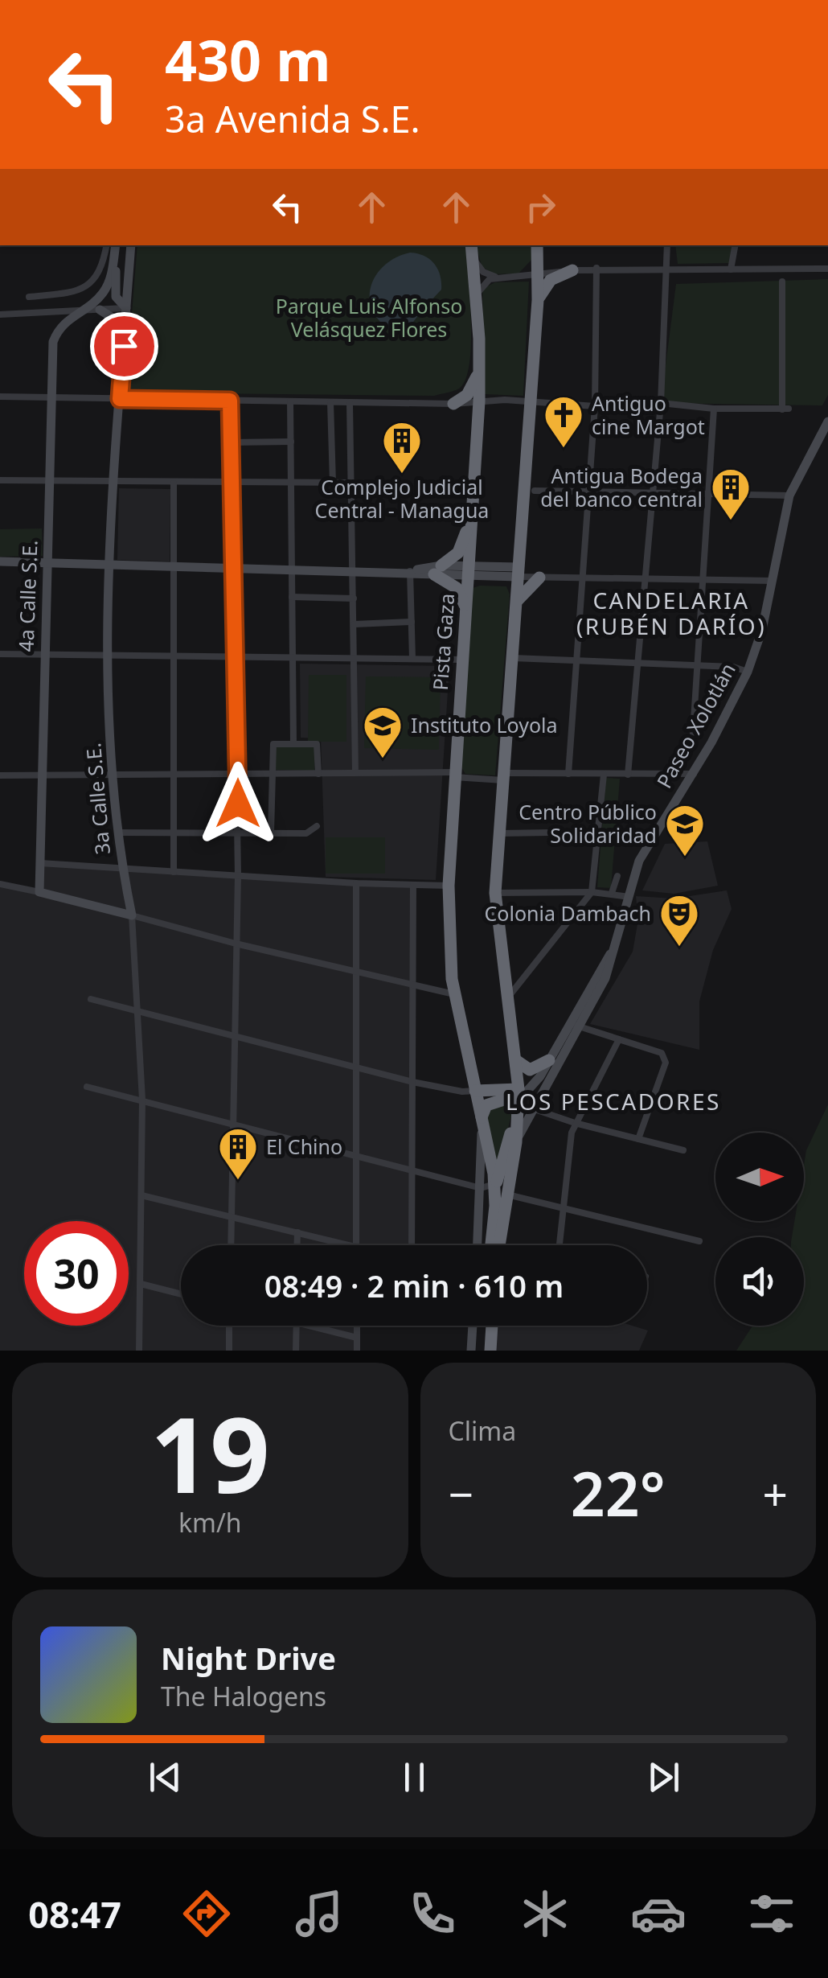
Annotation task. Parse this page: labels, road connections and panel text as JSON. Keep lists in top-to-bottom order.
{
  "streets": {
    "highway": ["Pista Gaza"],
    "street": ["4a Calle S.E.", "Paseo Xolotlán", "3a Calle S.E."]
  },
  "districts": ["CANDELARIA (RUBÉN DARÍO)", "LOS PESCADORES"],
  "parks": ["Parque Luis Alfonso Velásquez Flores"],
  "places": {
    "church": ["Antiguo cine Margot"],
    "building": ["Complejo Judicial Central - Managua", "Antigua Bodega del banco central", "El Chino"],
    "school or university": ["Instituto Loyola", "Centro Público Solidaridad"],
    "theatre": ["Colonia Dambach"]
  },
  "north": "right",
  "page": {
    "turn": ["430 m", "3a Avenida S.E."],
    "limit": "30",
    "trip": "08:49 · 2 min · 610 m",
    "tile": [
      ["19", "km/h"],
      "Clima"
    ],
    "heat": ["−", "22°", "+"],
    "song": ["Night Drive", "The Halogens"],
    "tabs": "08:47"
  }
}
